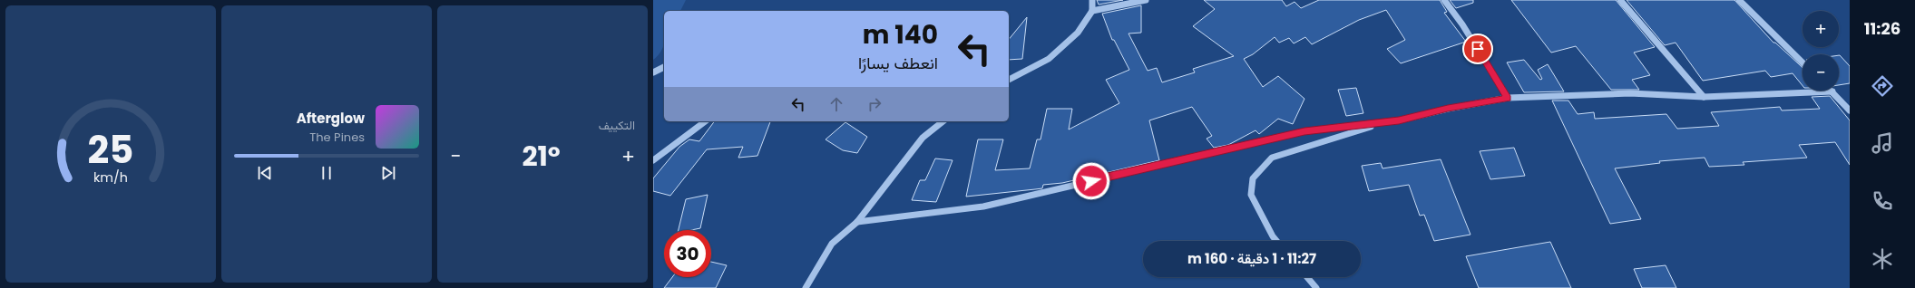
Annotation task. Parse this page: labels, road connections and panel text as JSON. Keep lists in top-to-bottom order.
{
  "page": {
    "tabs": "11:26",
    "tile": "التكييف",
    "map_buttons": ["+", "−"],
    "turn": ["140 m", "انعطف يسارًا"],
    "song": ["Afterglow", "The Pines"],
    "heat": ["−", "21°", "+"],
    "limit": "30",
    "trip": "11:27 · 1 دقيقة · 160 m",
    "gauge": ["25", "km/h"]
  }
}
